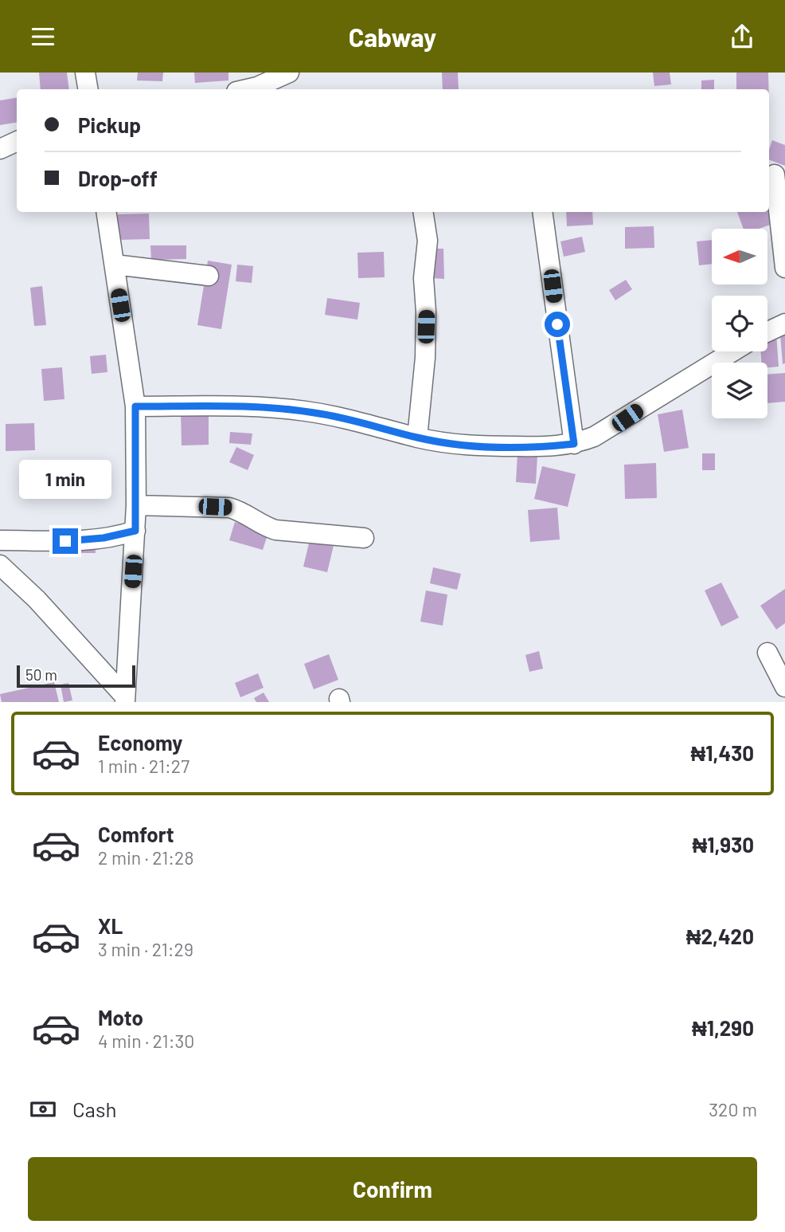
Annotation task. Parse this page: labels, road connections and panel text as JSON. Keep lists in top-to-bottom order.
{
  "scale_bar": "50 m",
  "north": "left",
  "page": {
    "header": "Cabway",
    "banner": ["Pickup", "Drop-off"],
    "bubble": "1 min",
    "scale": "50 m",
    "list": [
      {
        "name": "Economy",
        "note": "1 min · 21:27",
        "value": "₦1,430"
      },
      {
        "name": "Comfort",
        "note": "2 min · 21:28",
        "value": "₦1,930"
      },
      {
        "name": "XL",
        "note": "3 min · 21:29",
        "value": "₦2,420"
      },
      {
        "name": "Moto",
        "note": "4 min · 21:30",
        "value": "₦1,290"
      }
    ],
    "pay": ["Cash", "320 m"],
    "buttons": "Confirm"
  }
}
